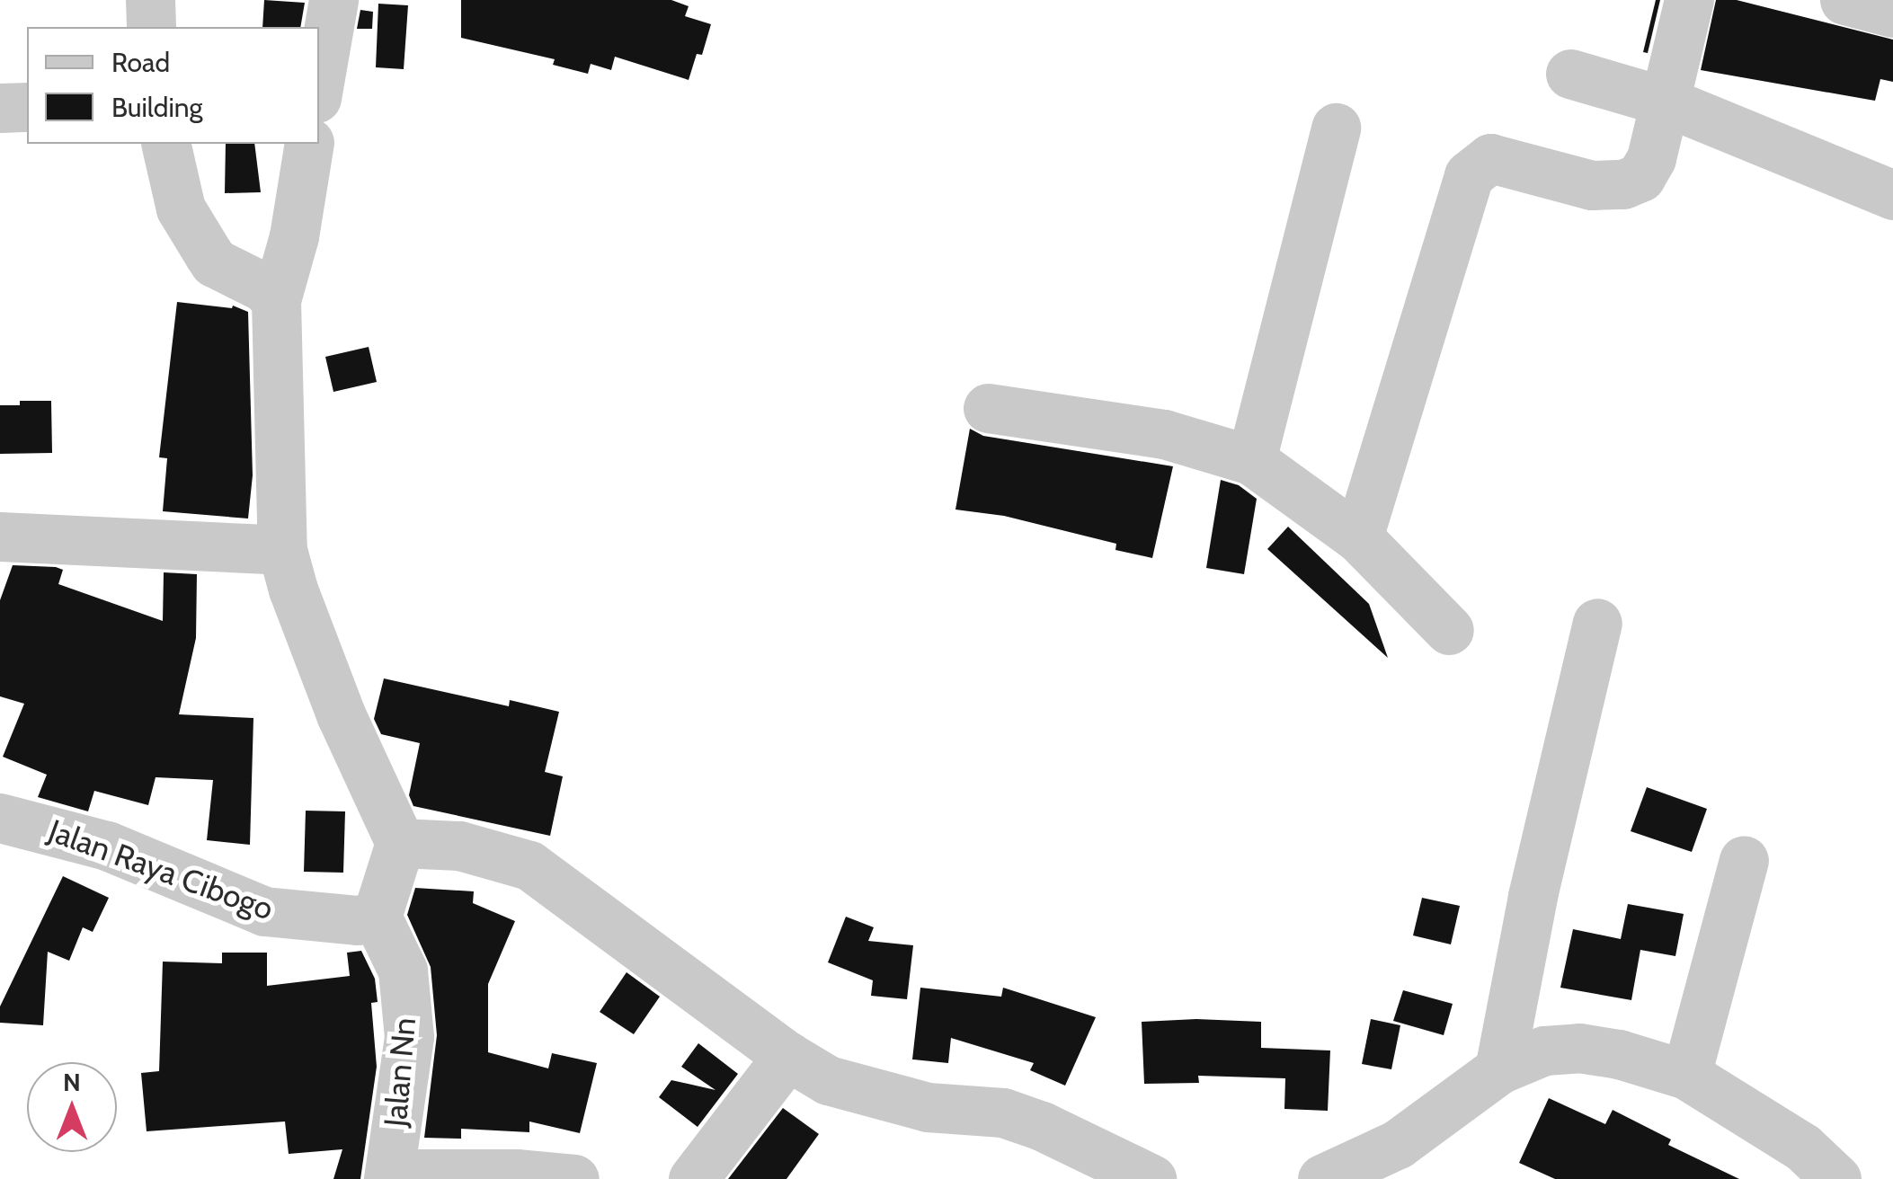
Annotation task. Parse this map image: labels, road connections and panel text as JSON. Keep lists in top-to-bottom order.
{
  "streets": {
    "street": ["Jalan Raya Cibogo", "Jalan Nn"]
  },
  "crossings": [
    ["Jalan Raya Cibogo", "Jalan Nn"]
  ],
  "legend": ["Road", "Building"],
  "north": "top"
}
